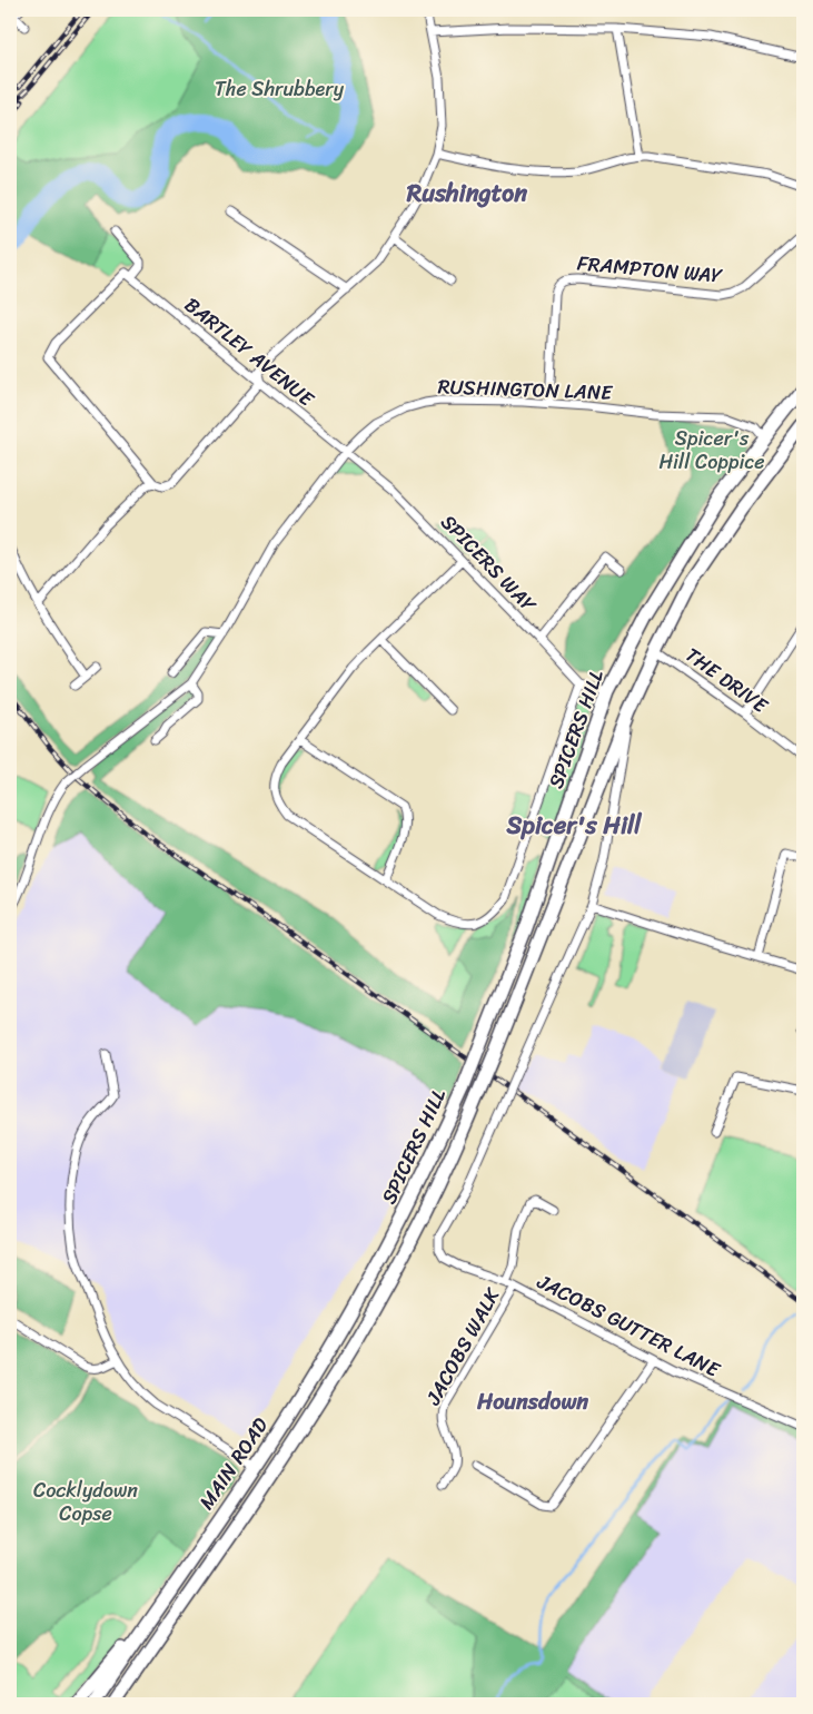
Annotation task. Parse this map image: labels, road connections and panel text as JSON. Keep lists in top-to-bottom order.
{
  "streets": {
    "main road": ["SPICERS HILL", "MAIN ROAD"],
    "street": [
      "FRAMPTON WAY",
      "BARTLEY AVENUE",
      "RUSHINGTON LANE",
      "SPICERS WAY",
      "THE DRIVE",
      "JACOBS GUTTER LANE",
      "JACOBS WALK"
    ]
  },
  "crossings": [
    ["FRAMPTON WAY", "RUSHINGTON LANE"],
    ["BARTLEY AVENUE", "RUSHINGTON LANE"],
    ["BARTLEY AVENUE", "SPICERS WAY"],
    ["RUSHINGTON LANE", "SPICERS WAY"],
    ["RUSHINGTON LANE", "SPICERS HILL"],
    ["THE DRIVE", "SPICERS HILL"],
    ["SPICERS HILL", "JACOBS GUTTER LANE"],
    ["SPICERS HILL", "MAIN ROAD"],
    ["JACOBS GUTTER LANE", "JACOBS WALK"]
  ],
  "districts": ["Rushington", "Spicer's Hill", "Hounsdown"],
  "parks": ["The Shrubbery", "Spicer's Hill Coppice", "Cocklydown Copse"]
}
